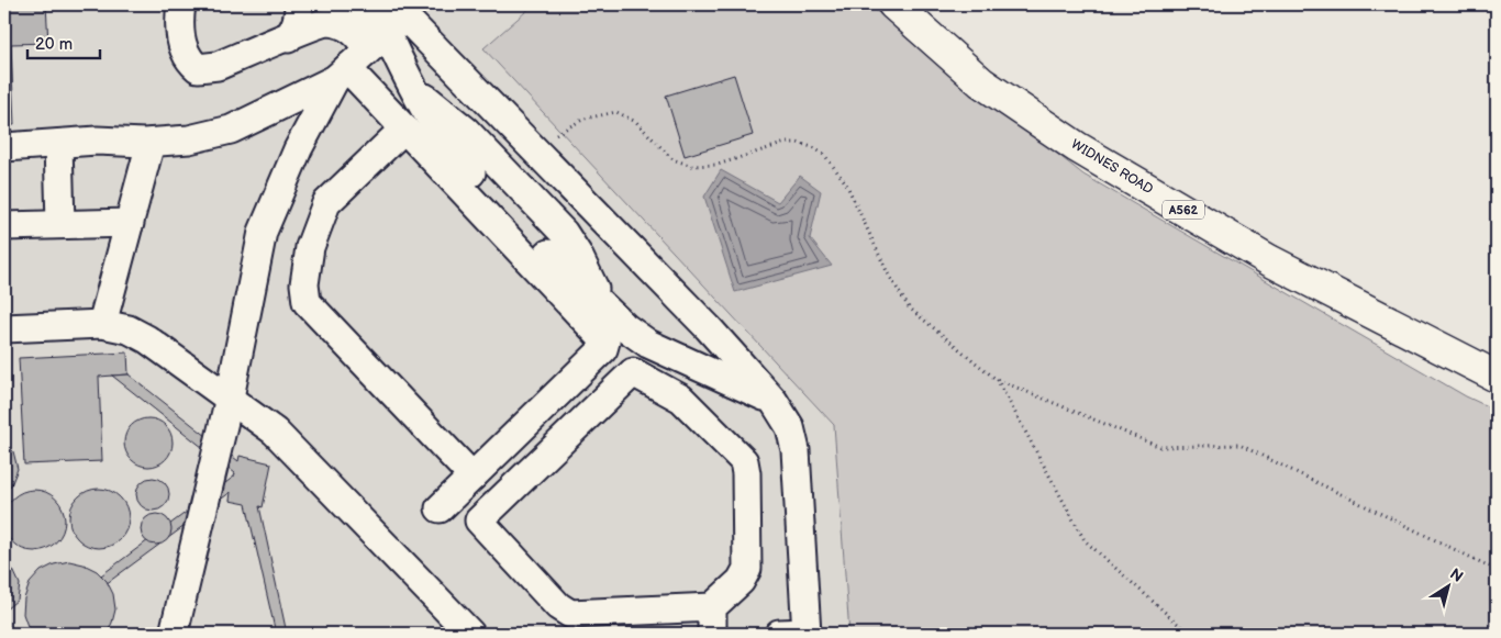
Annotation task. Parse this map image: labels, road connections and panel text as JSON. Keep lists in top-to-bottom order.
{
  "streets": {
    "main road": ["WIDNES ROAD", "A562"]
  },
  "scale_bar": "20 m",
  "north": "top right"
}
